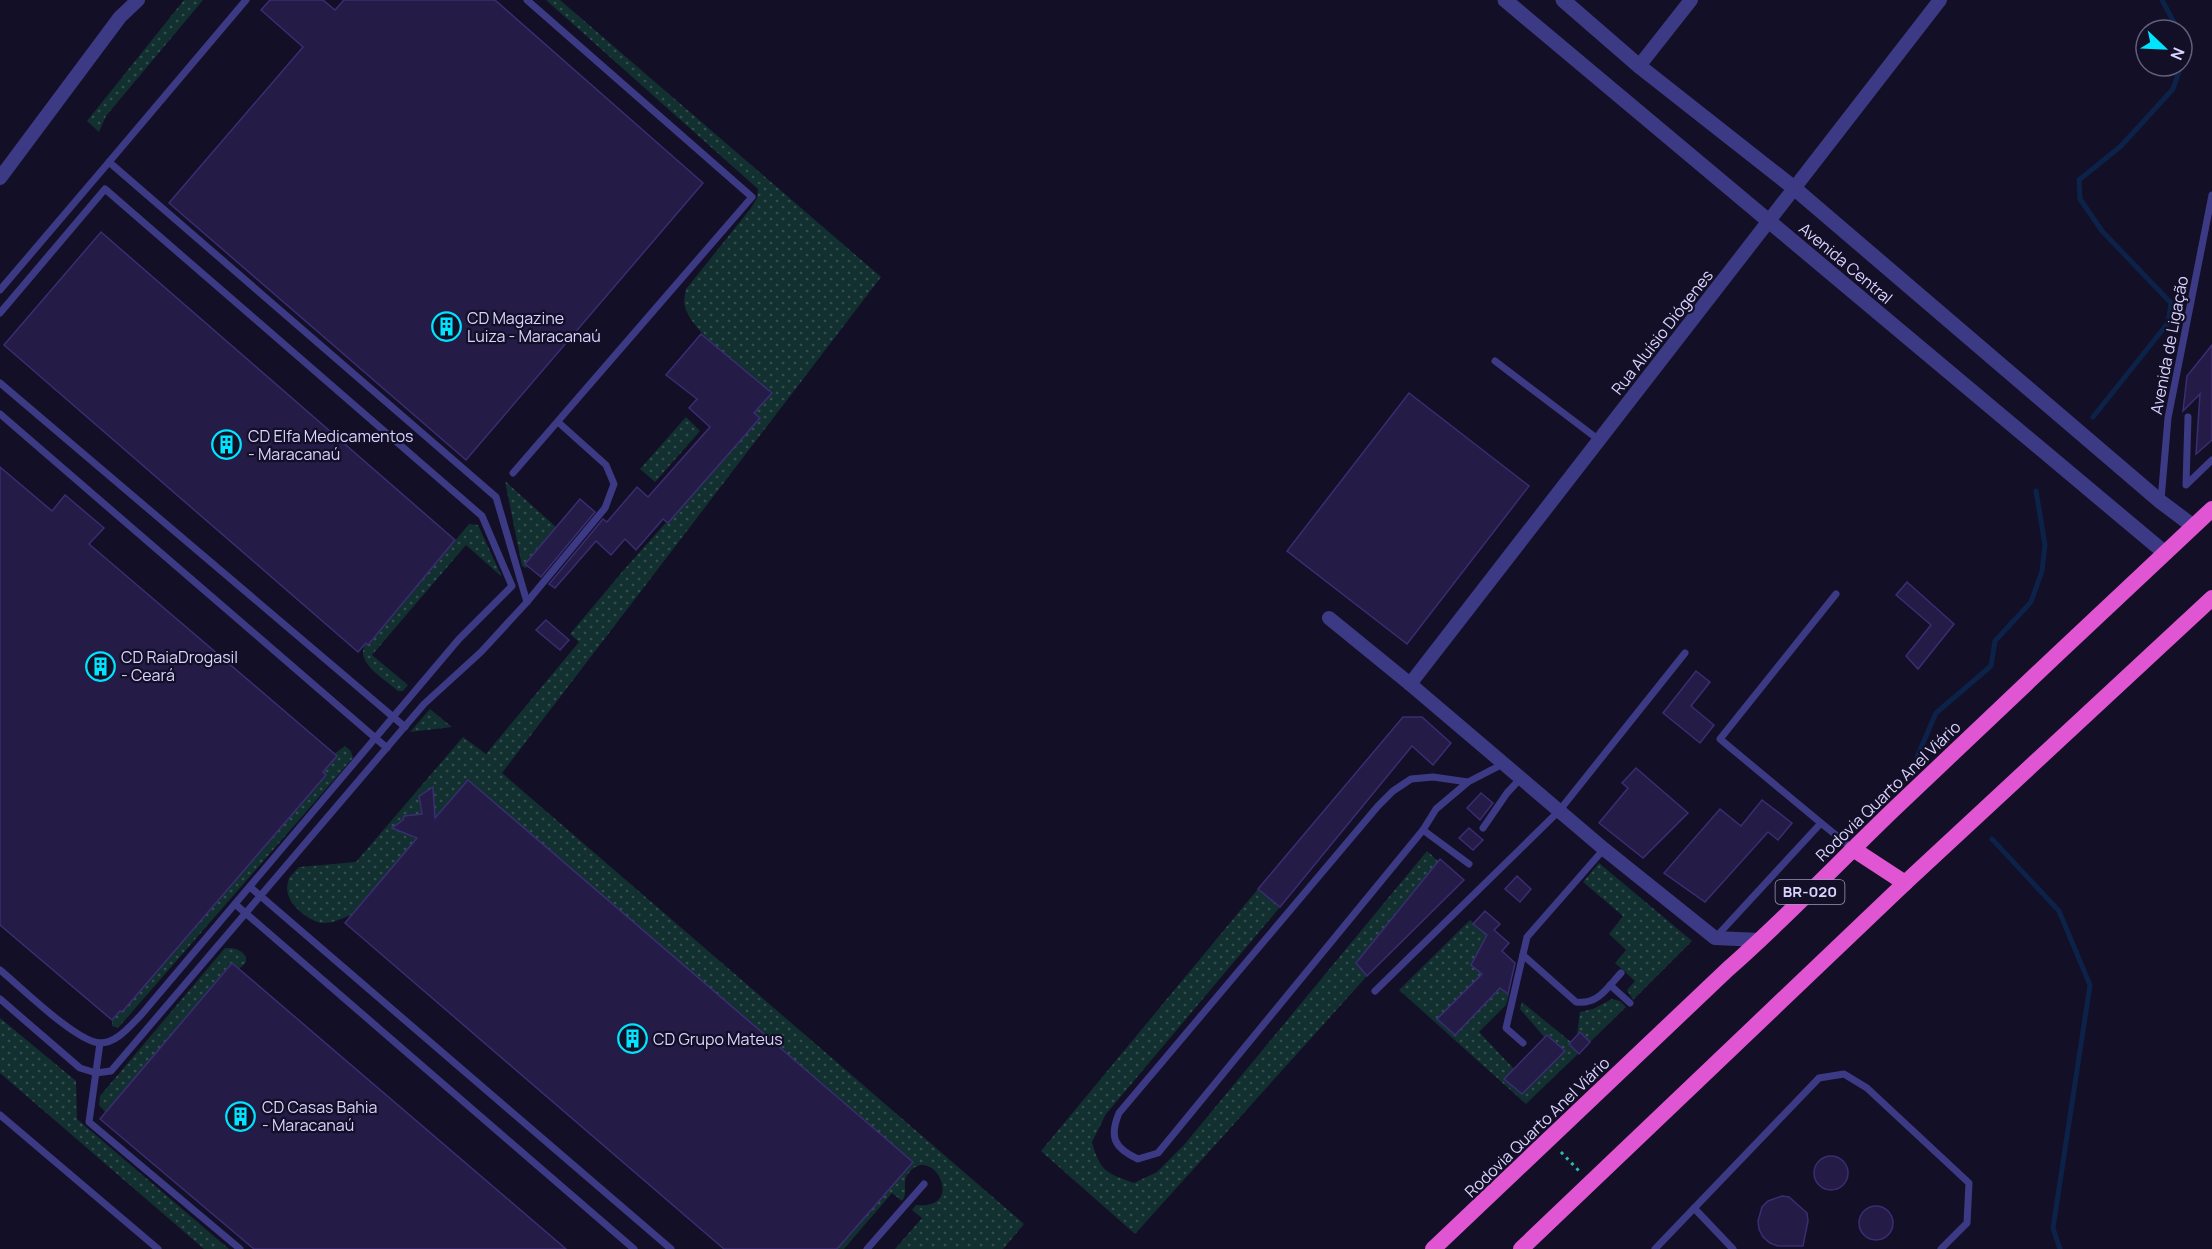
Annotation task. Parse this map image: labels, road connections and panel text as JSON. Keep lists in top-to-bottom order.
{
  "streets": {
    "highway": ["Rodovia Quarto Anel Viário", "BR-020"],
    "street": ["Avenida Central", "Rua Aluísio Diógenes"],
    "lane": ["Avenida de Ligação"]
  },
  "crossings": [
    ["Avenida Central", "Rua Aluísio Diógenes"],
    ["Avenida Central", "Avenida de Ligação"],
    ["Avenida Central", "Rodovia Quarto Anel Viário"]
  ],
  "places": {
    "building": [
      "CD Magazine Luiza - Maracanaú",
      "CD Elfa Medicamentos - Maracanaú",
      "CD RaiaDrogasil - Ceará",
      "CD Grupo Mateus",
      "CD Casas Bahia - Maracanaú"
    ]
  },
  "north": "bottom right"
}
